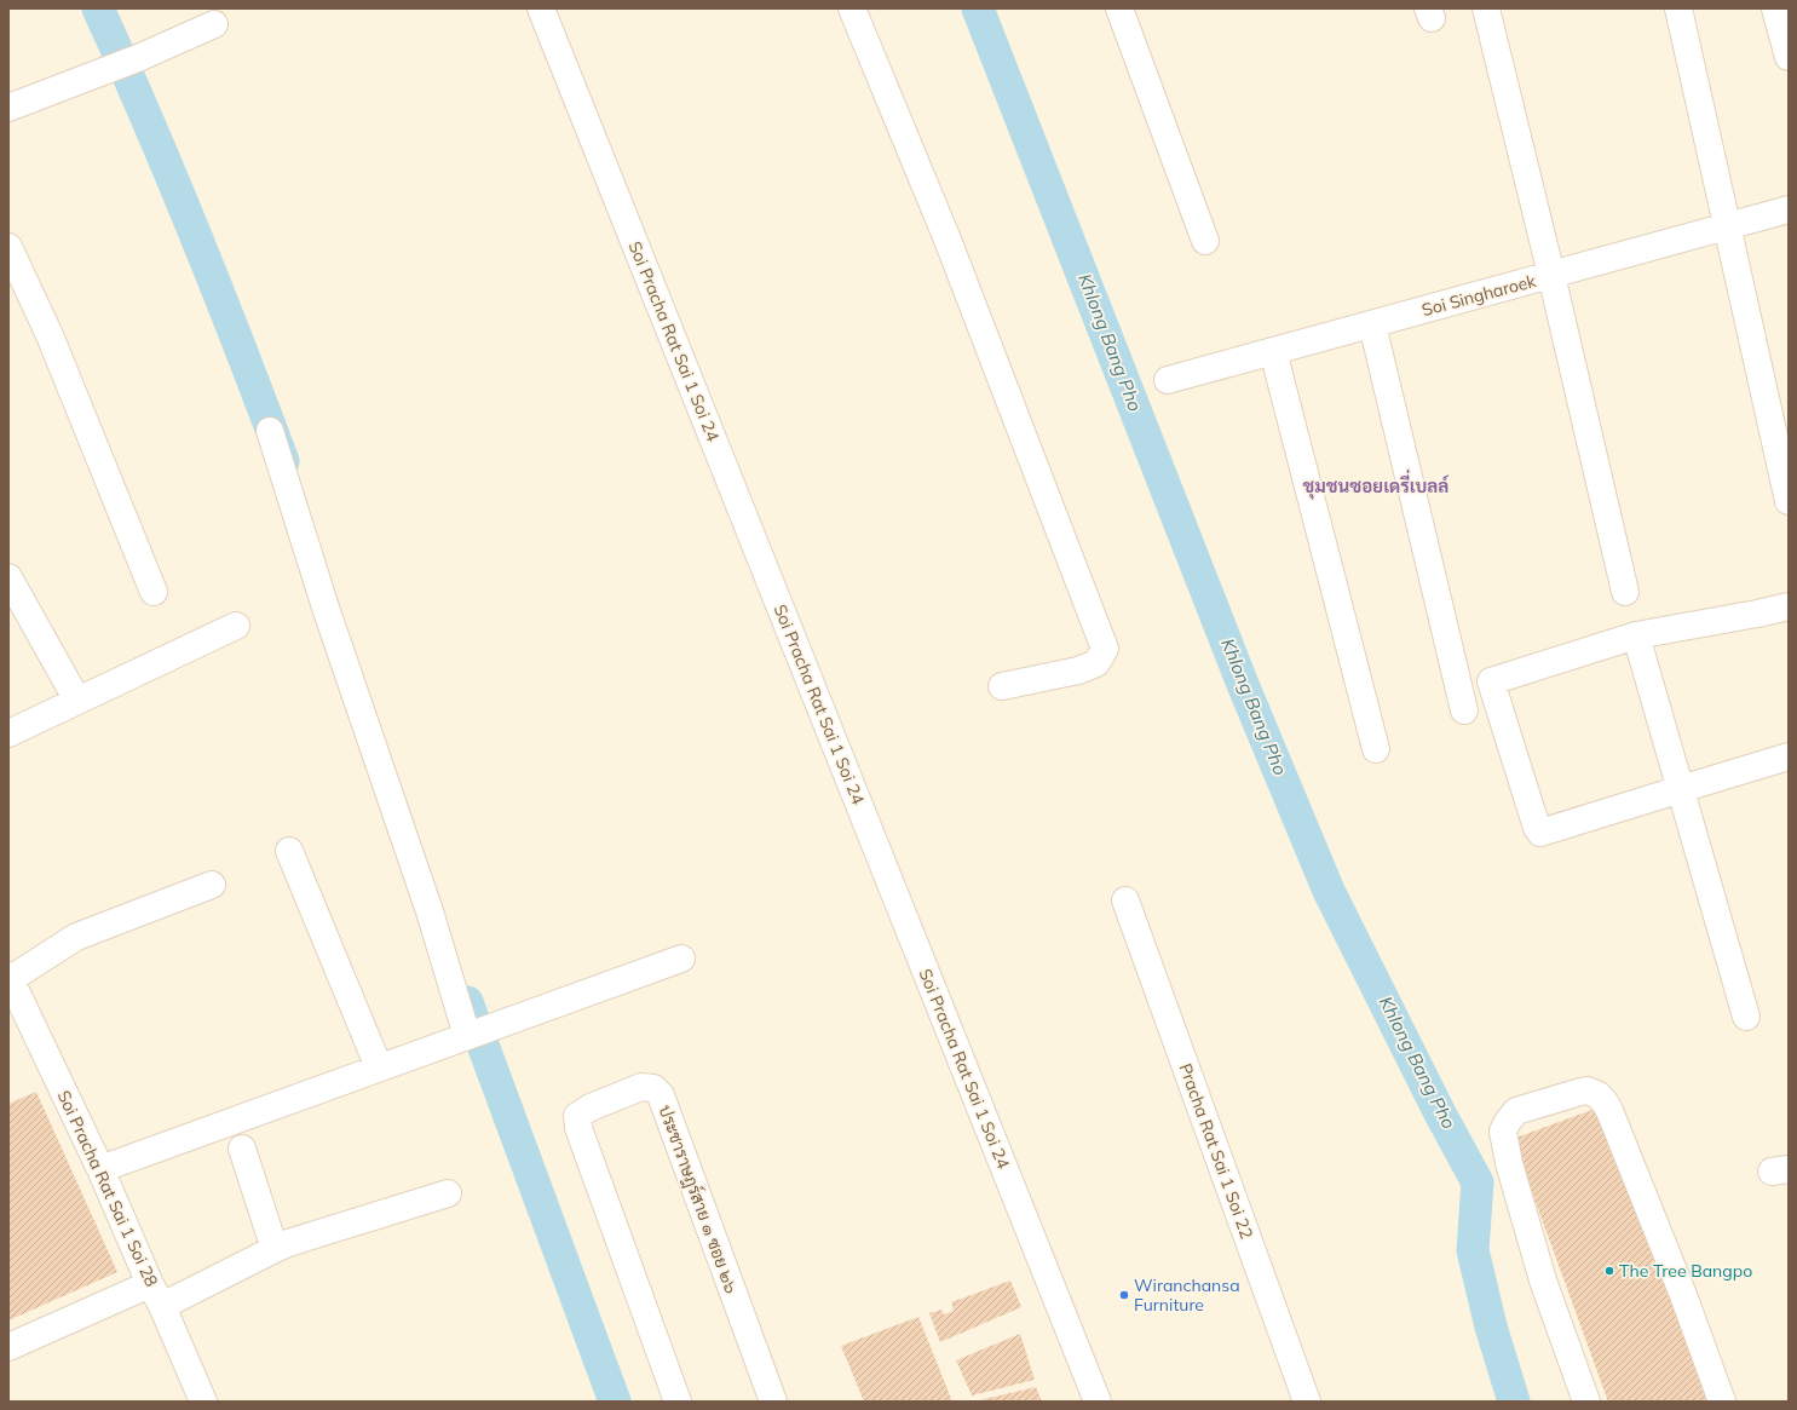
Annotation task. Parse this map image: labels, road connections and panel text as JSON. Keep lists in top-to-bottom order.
{
  "streets": {
    "street": [
      "Soi Singharoek",
      "Soi Pracha Rat Sai 1 Soi 24",
      "Pracha Rat Sai 1 Soi 22",
      "Soi Pracha Rat Sai 1 Soi 28",
      "ประชาราษฎร์สาย ๑ ซอย ๒๖"
    ]
  },
  "districts": ["ชุมชนซอยเดรี่เบลล์"],
  "water": ["Khlong Bang Pho"],
  "places": ["The Tree Bangpo", "Wiranchansa Furniture"]
}
